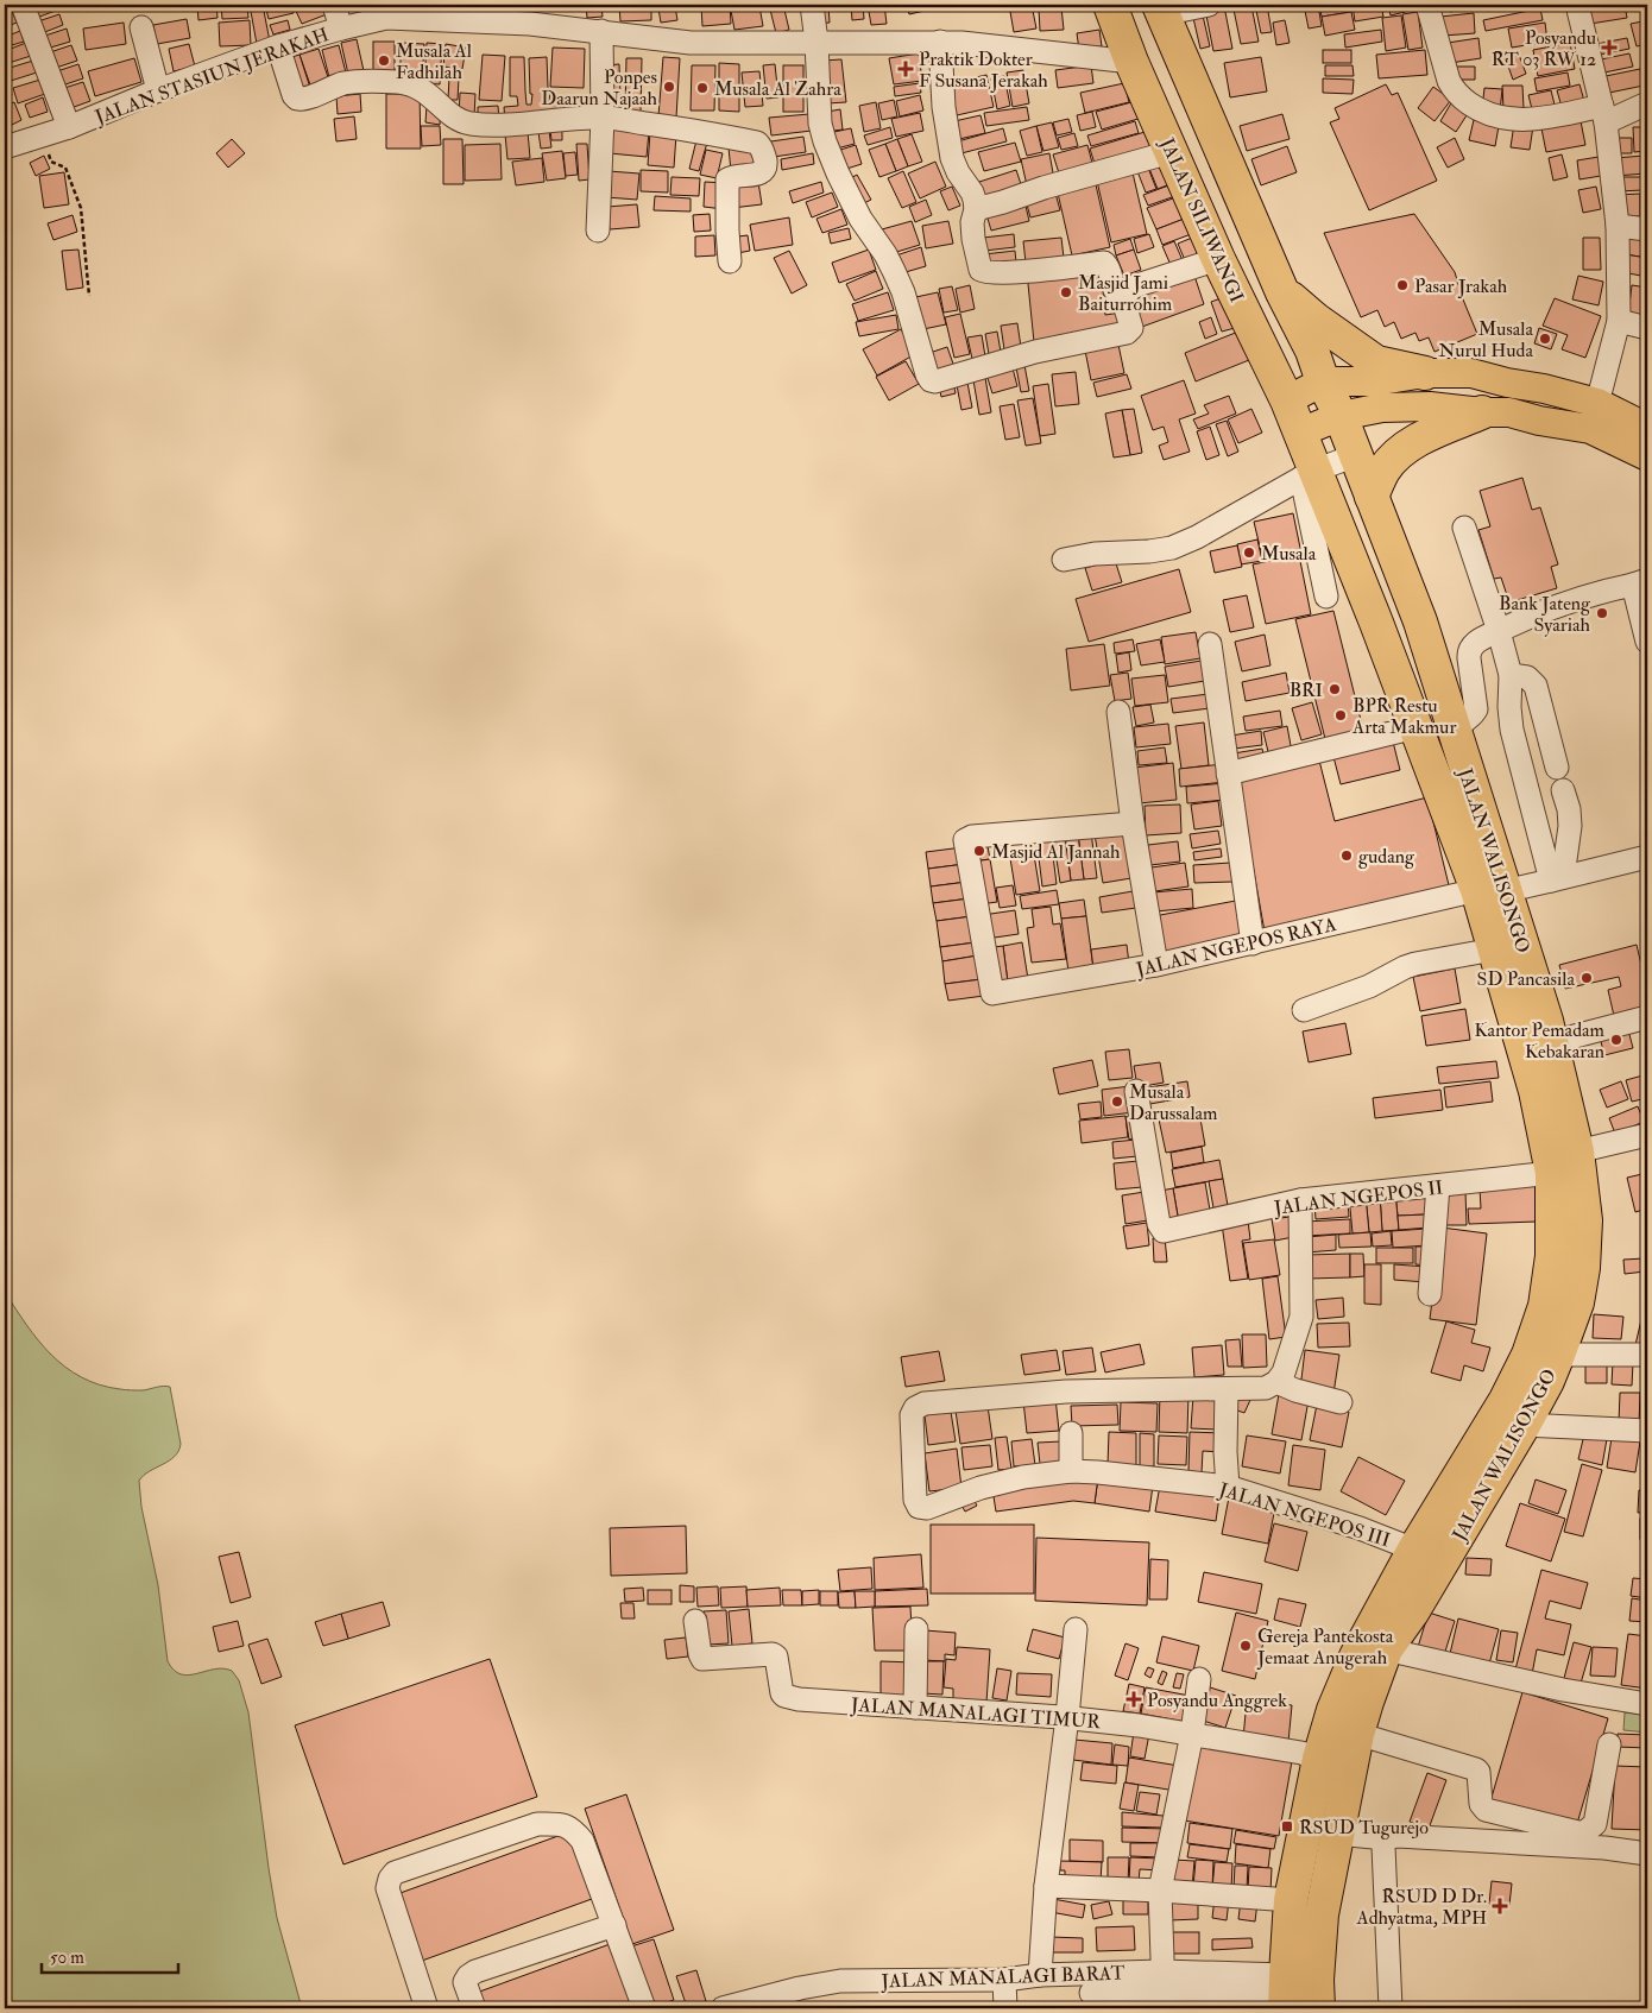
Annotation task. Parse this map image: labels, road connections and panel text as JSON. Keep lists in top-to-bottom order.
{
  "streets": {
    "highway": ["JALAN SILIWANGI", "JALAN WALISONGO"],
    "street": [
      "JALAN STASIUN JERAKAH",
      "JALAN NGEPOS RAYA",
      "JALAN NGEPOS II",
      "JALAN NGEPOS III",
      "JALAN MANALAGI TIMUR",
      "JALAN MANALAGI BARAT"
    ]
  },
  "crossings": [
    ["JALAN STASIUN JERAKAH", "JALAN SILIWANGI"],
    ["JALAN SILIWANGI", "JALAN WALISONGO"],
    ["JALAN WALISONGO", "JALAN NGEPOS RAYA"],
    ["JALAN WALISONGO", "JALAN NGEPOS II"],
    ["JALAN WALISONGO", "JALAN NGEPOS III"],
    ["JALAN WALISONGO", "JALAN MANALAGI TIMUR"],
    ["JALAN WALISONGO", "JALAN MANALAGI BARAT"]
  ],
  "places": {
    "health": [
      "Posyandu RT 03 RW 12",
      "Praktik Dokter F Susana Jerakah",
      "Posyandu Anggrek",
      "RSUD D Dr. Adhyatma, MPH"
    ],
    "other": [
      "Musala Al Fadhilah",
      "Ponpes Daarun Najaah",
      "Musala Al Zahra",
      "Pasar Jrakah",
      "Masjid Jami Baiturrohim",
      "Musala Nurul Huda",
      "Musala",
      "Bank Jateng Syariah",
      "BRI",
      "BPR Restu Arta Makmur",
      "Masjid Al Jannah",
      "gudang",
      "SD Pancasila",
      "Kantor Pemadam Kebakaran",
      "Musala Darussalam",
      "Gereja Pantekosta Jemaat Anugerah"
    ],
    "transit": ["RSUD Tugurejo"]
  },
  "scale_bar": "50 m"
}
